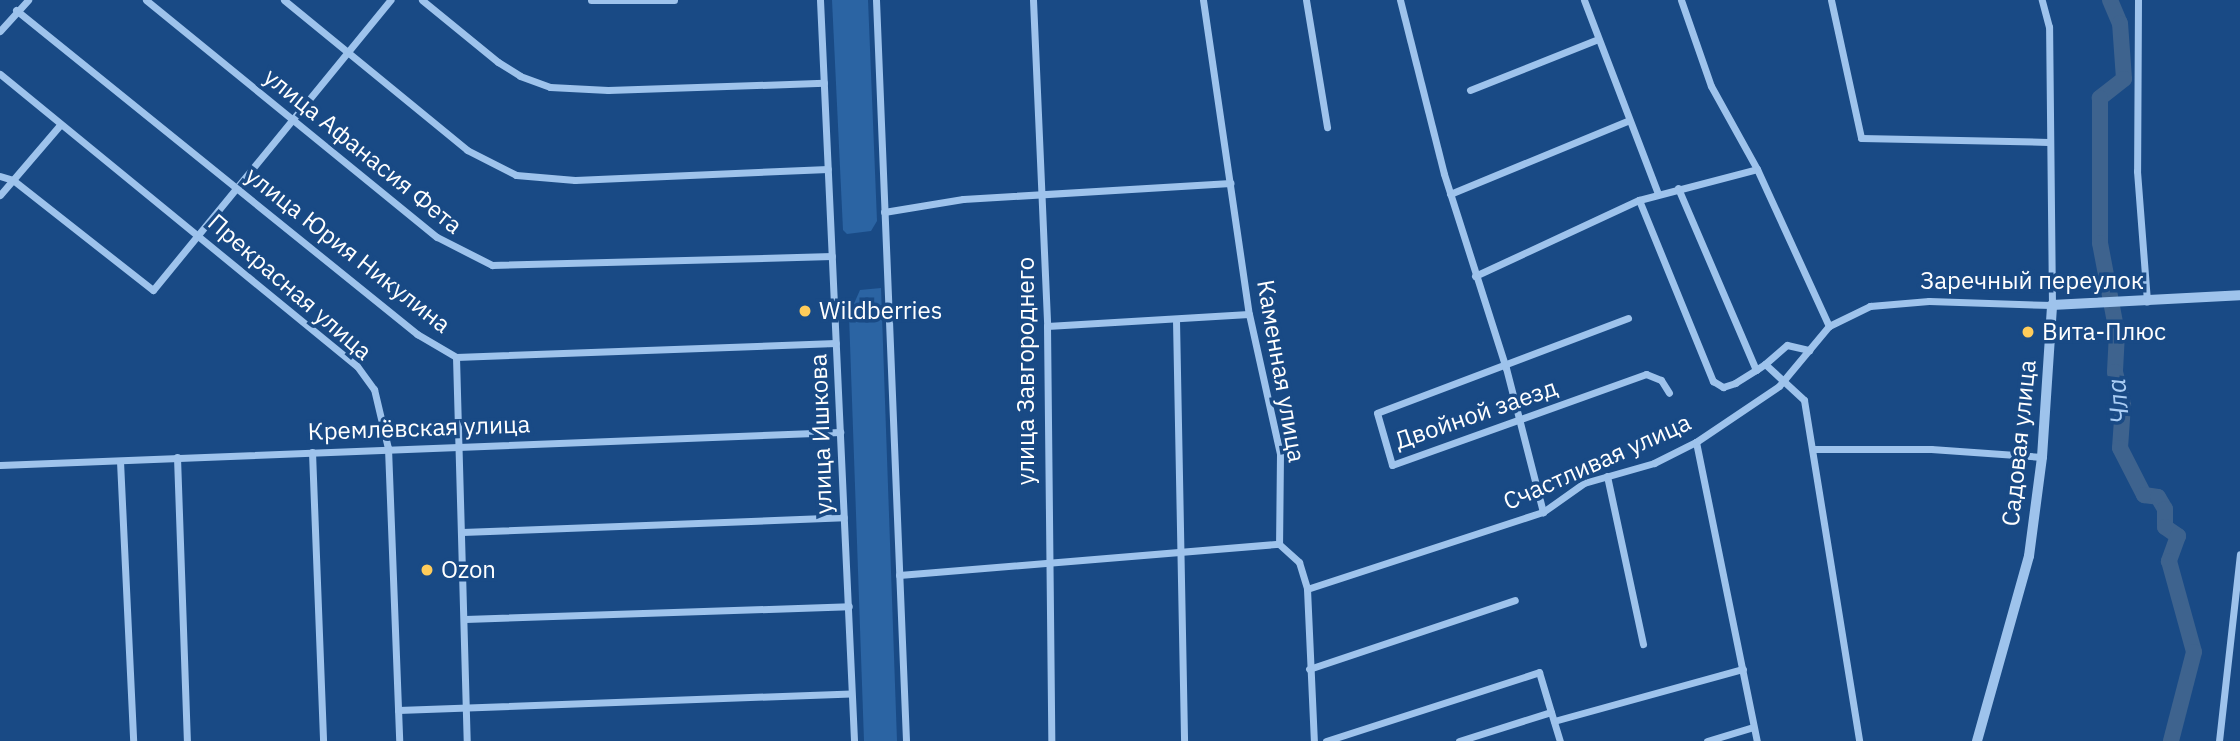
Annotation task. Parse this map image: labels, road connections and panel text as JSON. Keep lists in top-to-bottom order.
{
  "streets": {
    "street": [
      "улица Афанасия Фета",
      "улица Юрия Никулина",
      "Заречный переулок",
      "Прекрасная улица",
      "улица Завгороднего",
      "Каменная улица",
      "Двойной заезд",
      "Кремлёвская улица",
      "улица Ишкова",
      "Садовая улица",
      "Счастливая улица"
    ]
  },
  "crossings": [
    ["улица Афанасия Фета", "улица Ишкова"],
    ["улица Юрия Никулина", "Кремлёвская улица"],
    ["Заречный переулок", "Садовая улица"],
    ["Заречный переулок", "Счастливая улица"],
    ["Прекрасная улица", "Кремлёвская улица"],
    ["Кремлёвская улица", "улица Ишкова"]
  ],
  "water": ["Чла"],
  "places": ["Wildberries", "Вита-Плюс", "Ozon"]
}
